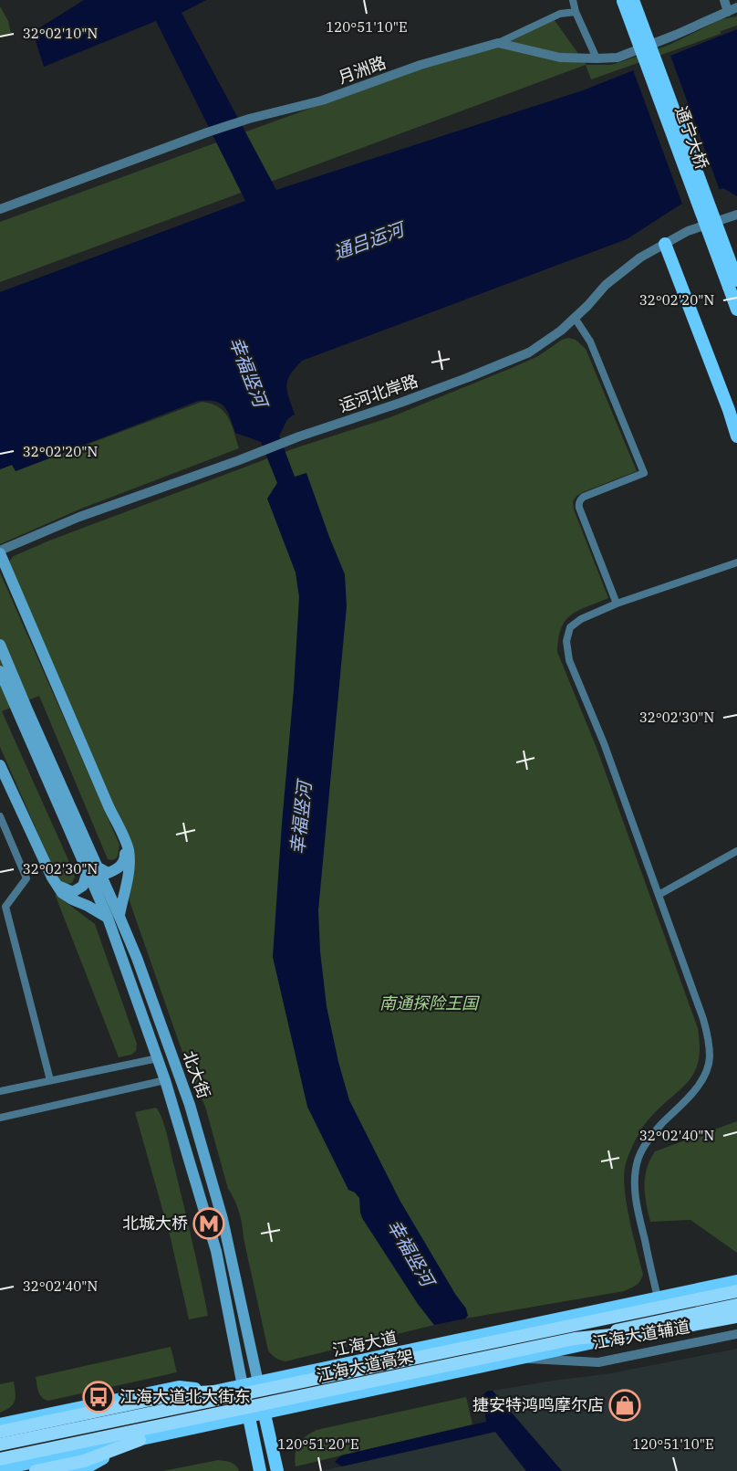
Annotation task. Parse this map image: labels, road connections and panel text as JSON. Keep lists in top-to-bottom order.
{
  "streets": {
    "highway": ["江海大道高架"],
    "main road": ["通宁大桥", "北大街", "江海大道"],
    "street": ["月洲路", "运河北岸路", "江海大道辅道"]
  },
  "crossings": [
    ["北大街", "江海大道"]
  ],
  "water": ["通吕运河", "幸福竖河"],
  "parks": ["南通探险王国"],
  "places": {
    "metro station": ["北城大桥"],
    "bus stop": ["江海大道北大街东"],
    "shop": ["捷安特鸿鸣摩尔店"]
  },
  "coordinates": [
    "120°51'10\"E",
    "32°02'10\"N",
    "32°02'20\"N",
    "32°02'30\"N",
    "32°02'40\"N",
    "120°51'20\"E"
  ]
}
